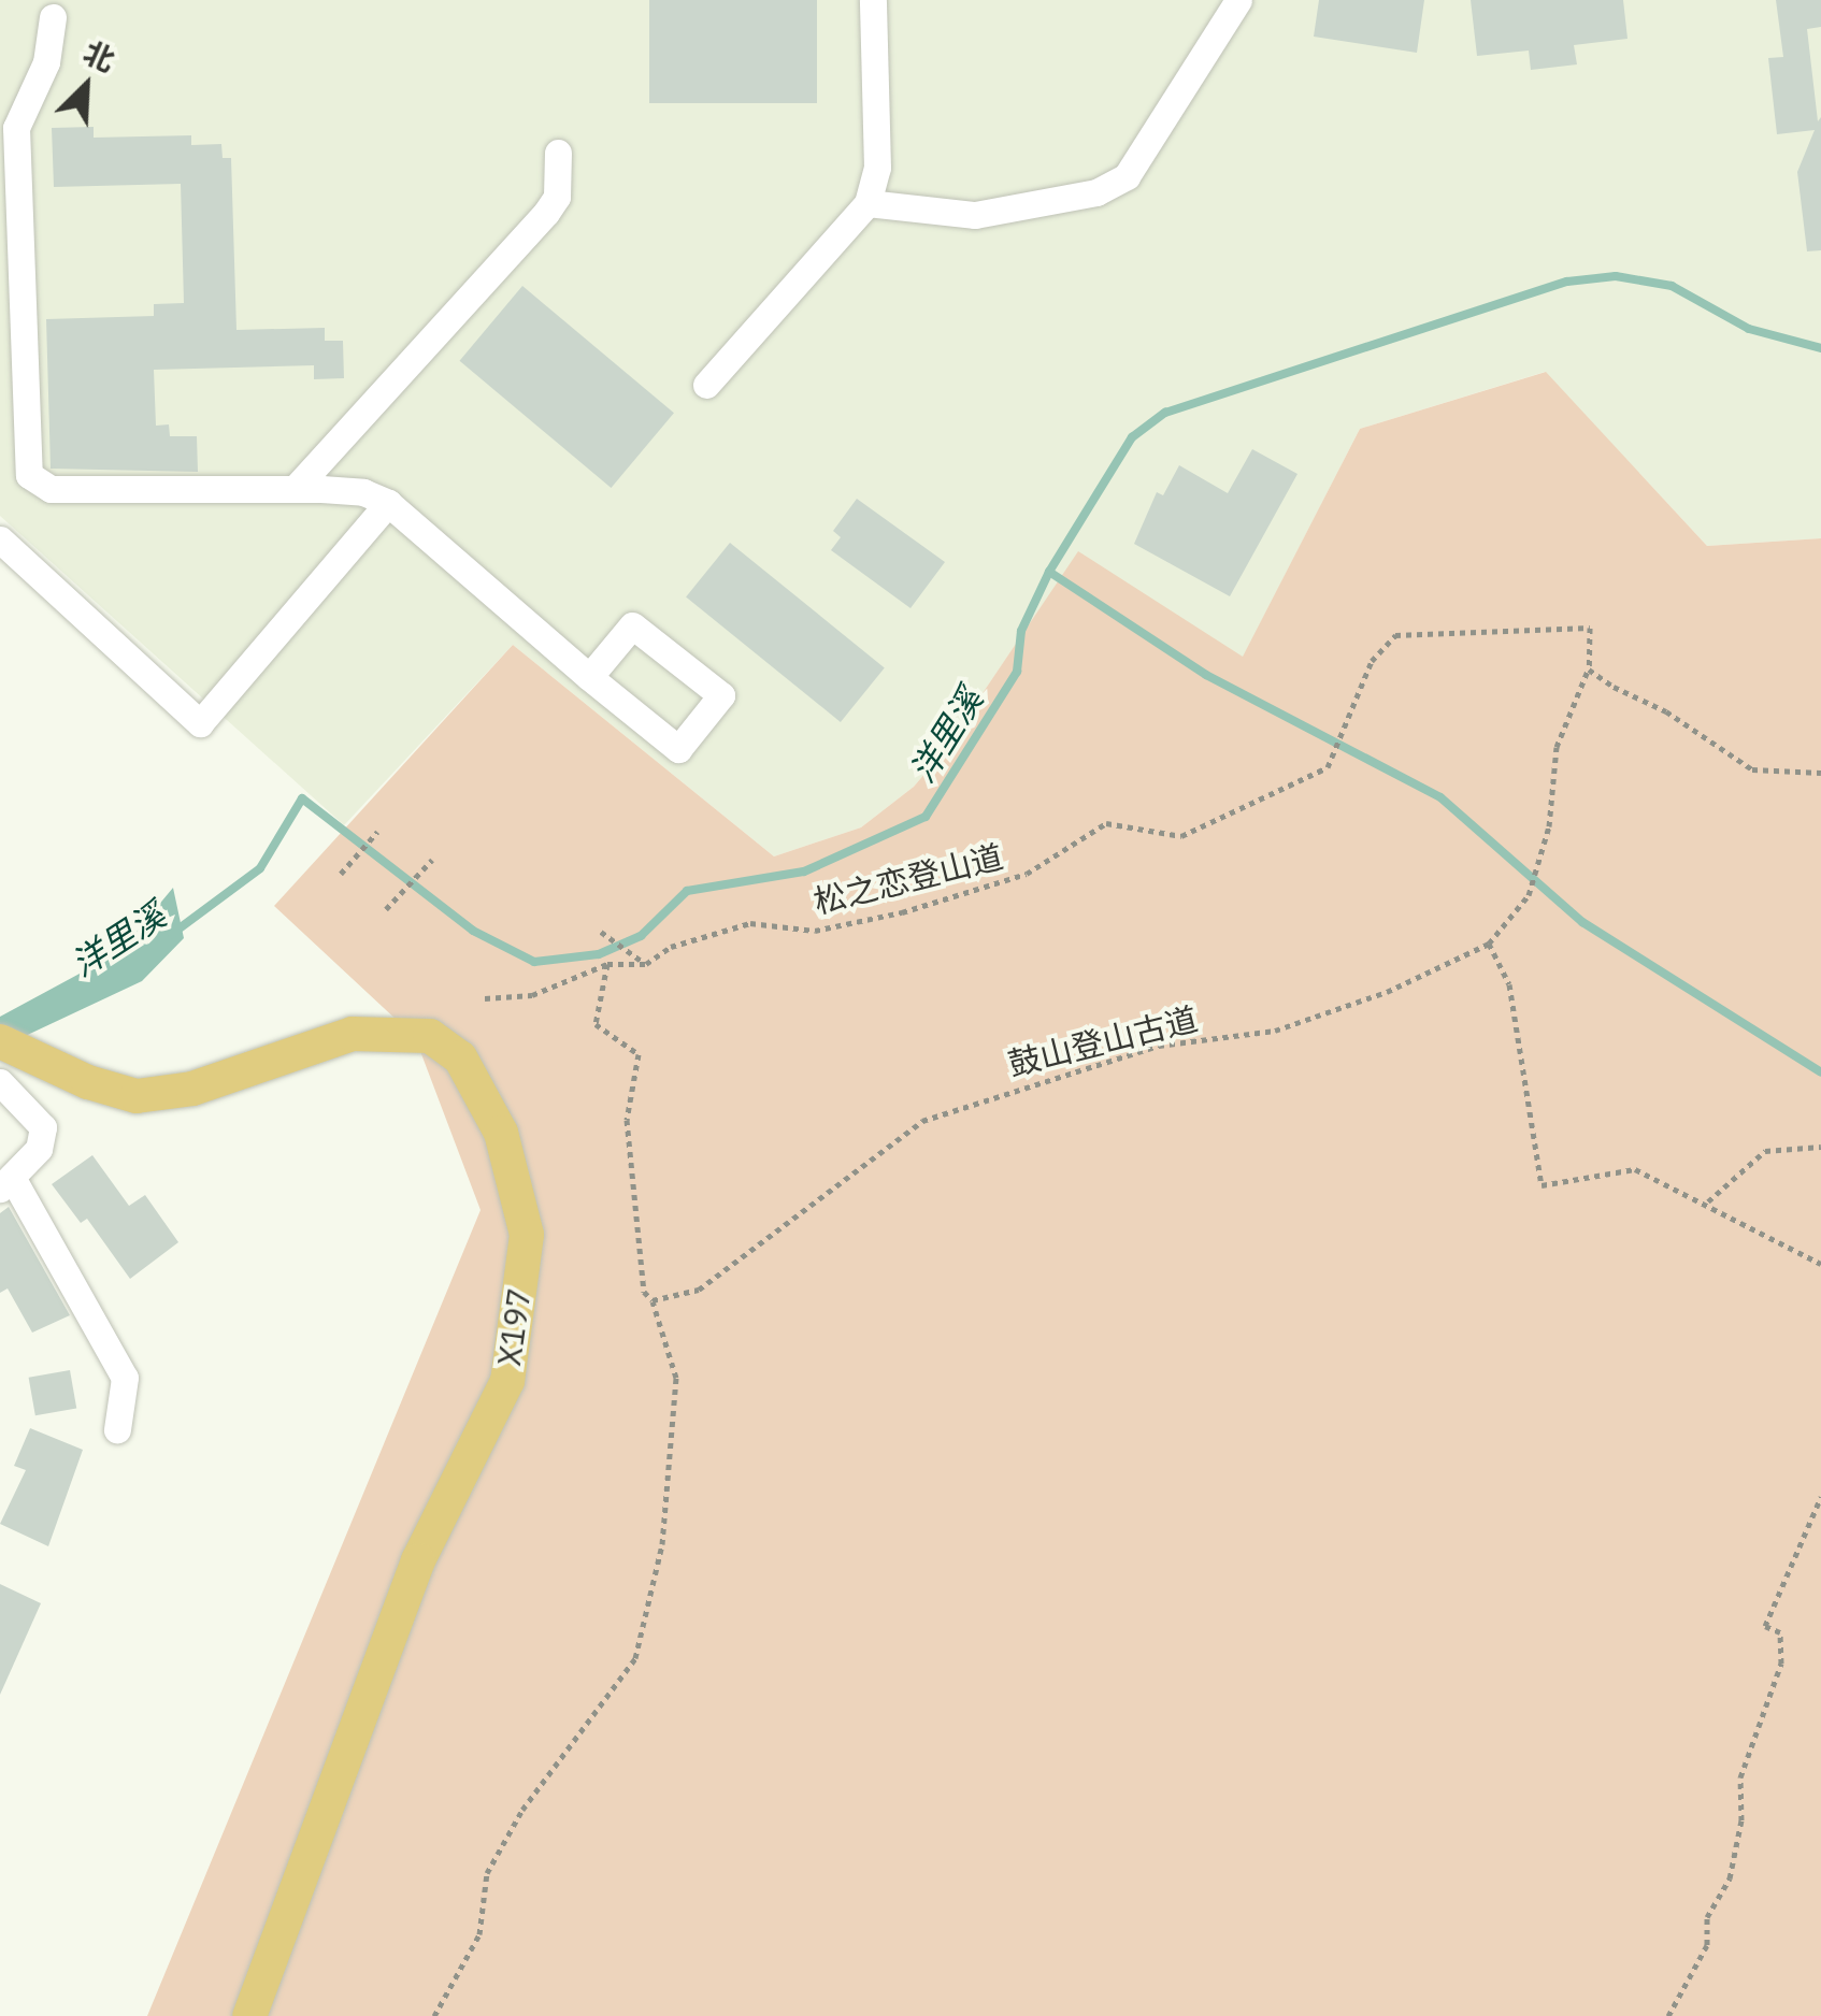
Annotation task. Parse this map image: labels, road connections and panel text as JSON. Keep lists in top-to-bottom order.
{
  "streets": {
    "main road": ["X197"],
    "path": ["松之恋登山道", "鼓山登山古道"]
  },
  "water": ["洋里溪"],
  "north": "top right"
}
